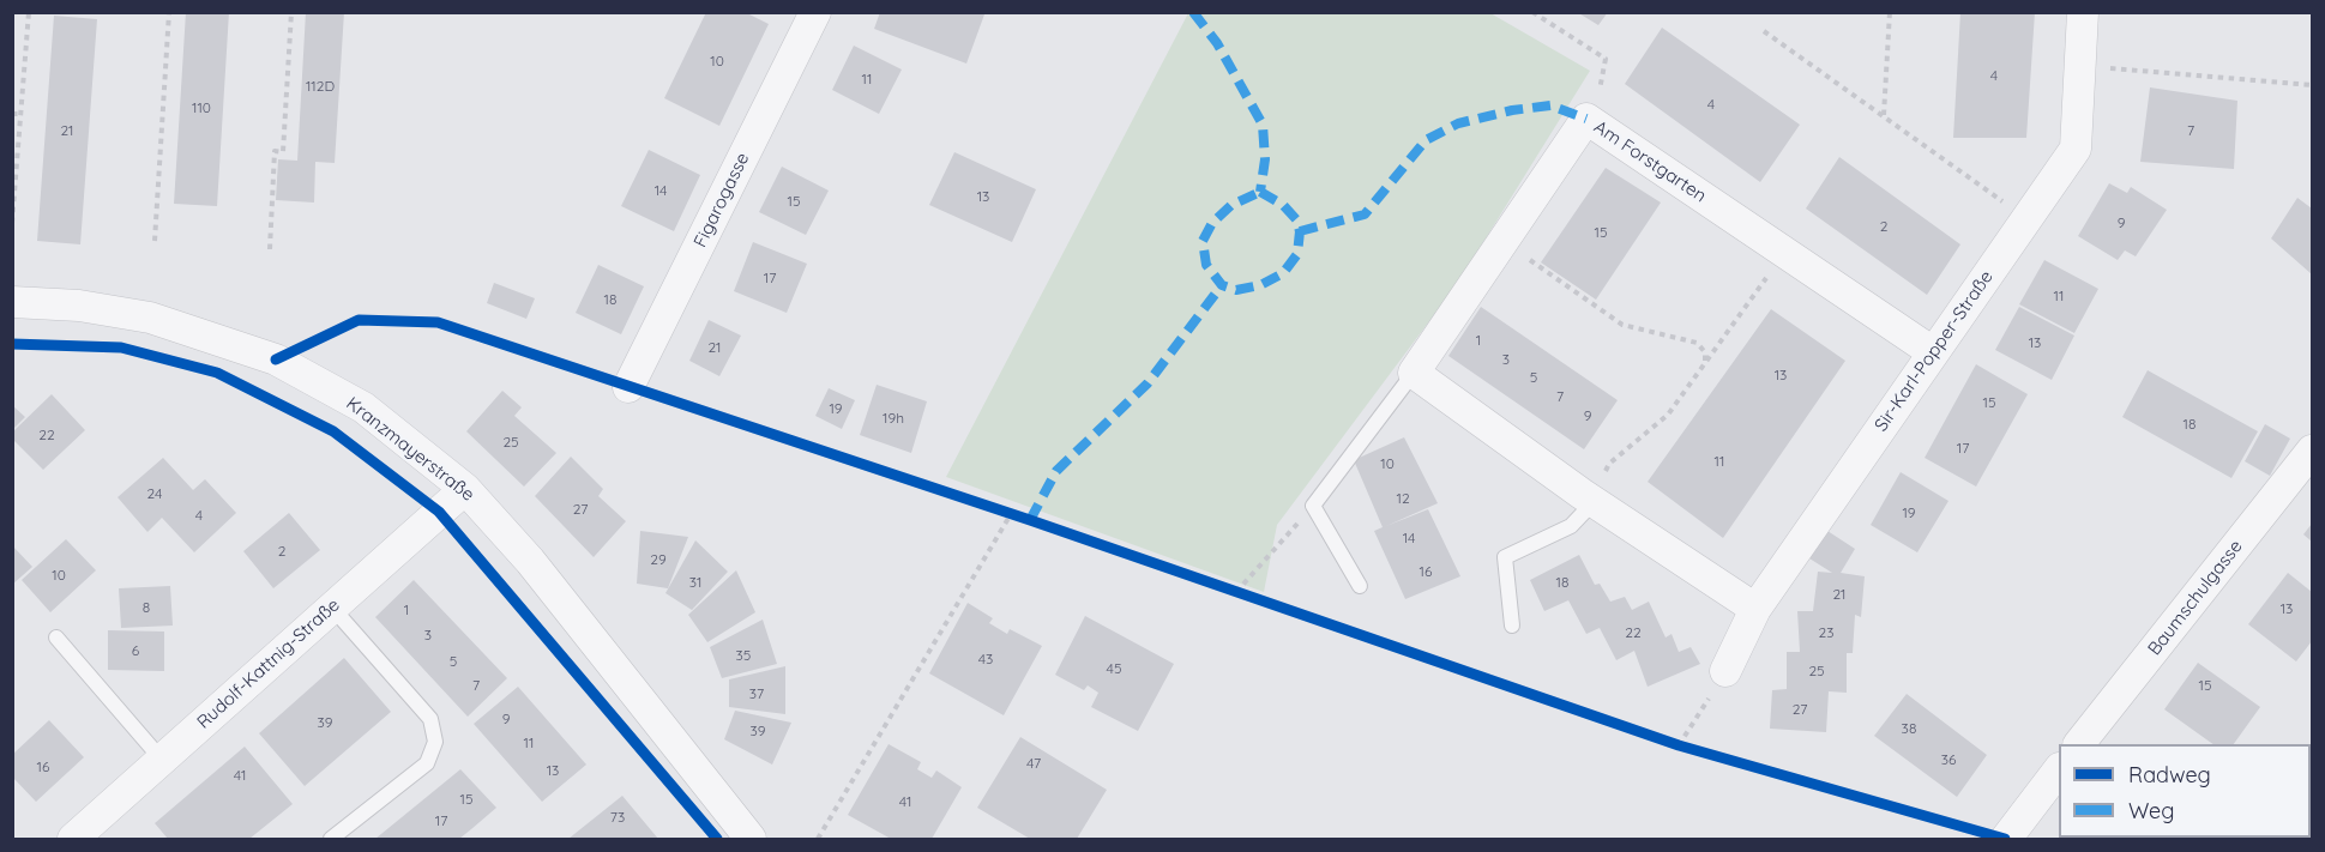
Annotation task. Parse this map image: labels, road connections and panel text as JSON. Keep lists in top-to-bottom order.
{
  "streets": {
    "street": [
      "Am Forstgarten",
      "Figarogasse",
      "Sir-Karl-Popper-Straße",
      "Kranzmayerstraße",
      "Baumschulgasse",
      "Rudolf-Kattnig-Straße"
    ]
  },
  "crossings": [
    ["Am Forstgarten", "Sir-Karl-Popper-Straße"],
    ["Kranzmayerstraße", "Rudolf-Kattnig-Straße"]
  ],
  "house_numbers": [
    "10",
    "4",
    "11",
    "112D",
    "4",
    "110",
    "21",
    "7",
    "14",
    "13",
    "15",
    "9",
    "2",
    "15",
    "17",
    "11",
    "18",
    "1",
    "13",
    "21",
    "3",
    "13",
    "5",
    "7",
    "15",
    "19",
    "9",
    "19h",
    "18",
    "22",
    "25",
    "17",
    "11",
    "10",
    "24",
    "12",
    "27",
    "19",
    "4",
    "14",
    "2",
    "29",
    "16",
    "10",
    "31",
    "18",
    "21",
    "8",
    "13",
    "1",
    "22",
    "23",
    "3",
    "6",
    "35",
    "43",
    "5",
    "45",
    "25",
    "7",
    "15",
    "37",
    "27",
    "9",
    "39",
    "38",
    "39",
    "11",
    "36",
    "47",
    "16",
    "13",
    "41",
    "15",
    "41",
    "73",
    "17"
  ],
  "legend": ["Radweg", "Weg"]
}
